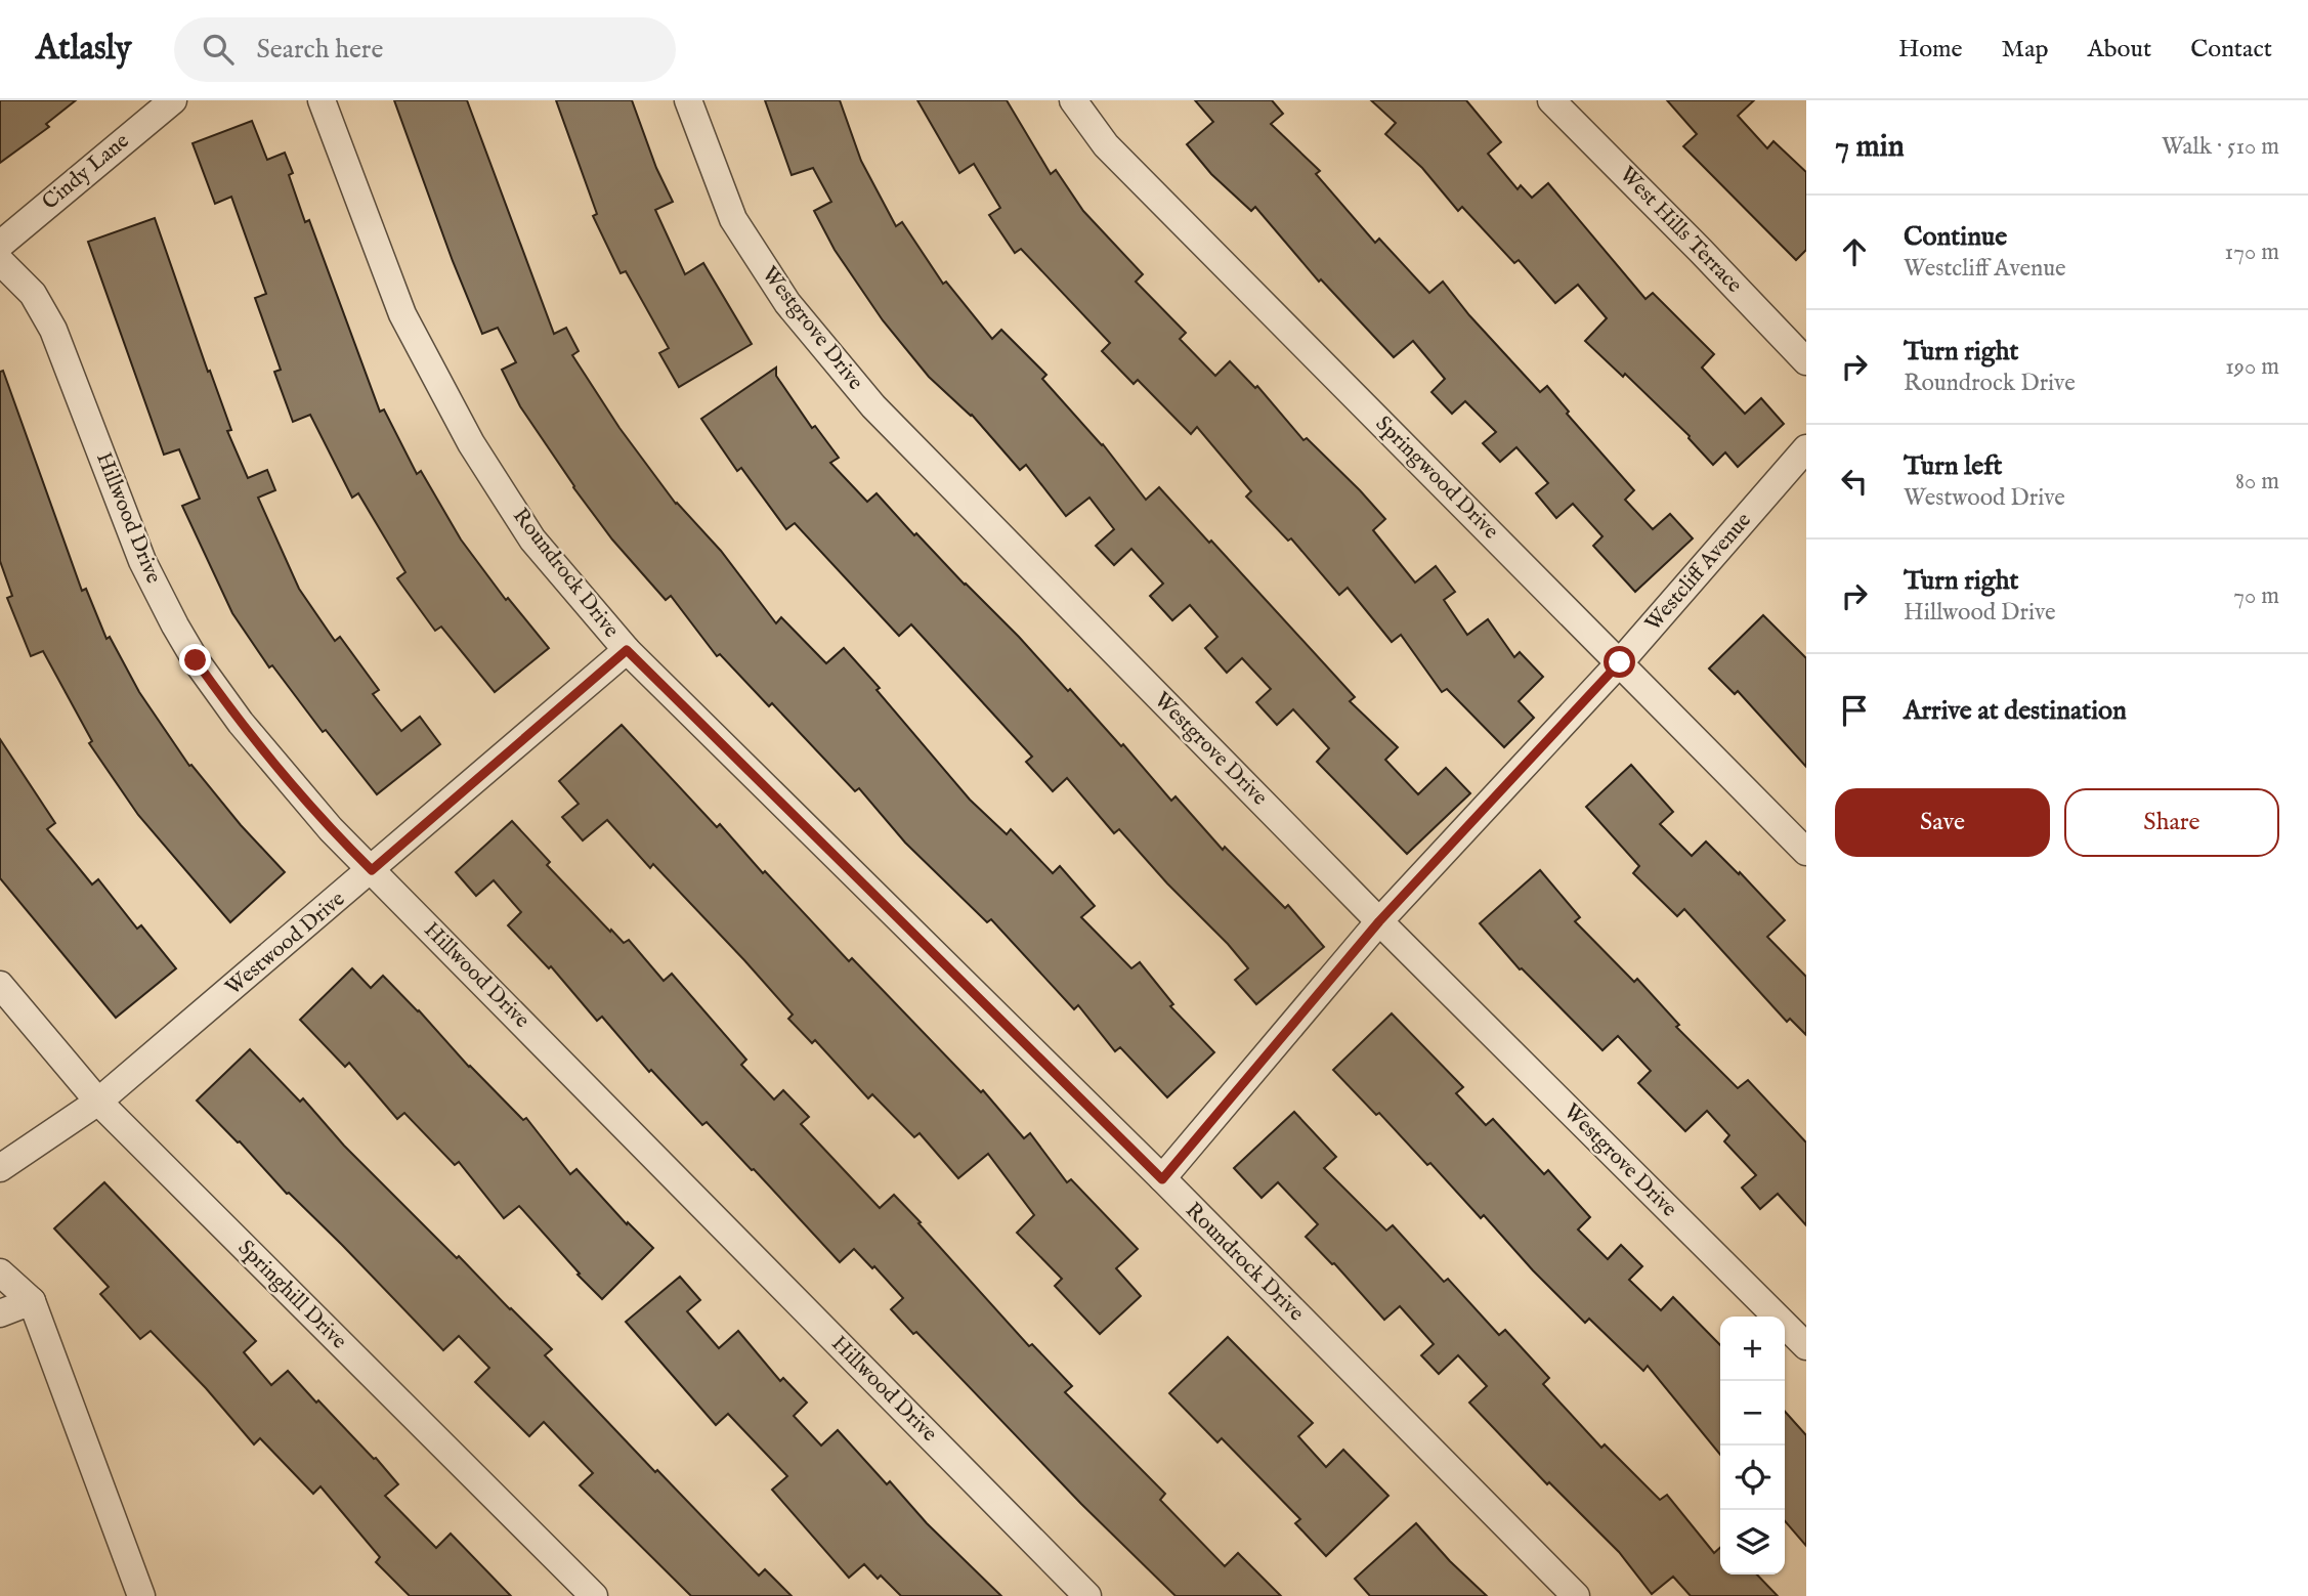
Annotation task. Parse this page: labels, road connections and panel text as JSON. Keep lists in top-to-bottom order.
{
  "streets": {
    "street": [
      "Cindy Lane",
      "West Hills Terrace",
      "Westgrove Drive",
      "Springwood Drive",
      "Hillwood Drive",
      "Westcliff Avenue",
      "Roundrock Drive",
      "Westwood Drive",
      "Springhill Drive"
    ]
  },
  "crossings": [
    ["Westgrove Drive", "Westcliff Avenue"],
    ["Springwood Drive", "Westcliff Avenue"],
    ["Hillwood Drive", "Westwood Drive"],
    ["Westcliff Avenue", "Roundrock Drive"],
    ["Roundrock Drive", "Westwood Drive"],
    ["Westwood Drive", "Springhill Drive"]
  ],
  "page": {
    "header": "Atlasly",
    "search": "Search here",
    "nav": [
      "Home",
      "Map",
      "About",
      "Contact"
    ],
    "heading": ["7 min", "Walk · 510 m"],
    "list": [
      ["Continue", "Westcliff Avenue", "170 m"],
      ["Turn right", "Roundrock Drive", "190 m"],
      ["Turn left", "Westwood Drive", "80 m"],
      ["Turn right", "Hillwood Drive", "70 m"],
      "Arrive at destination"
    ],
    "buttons": ["Save", "Share"],
    "map_buttons": ["+", "−"]
  }
}
